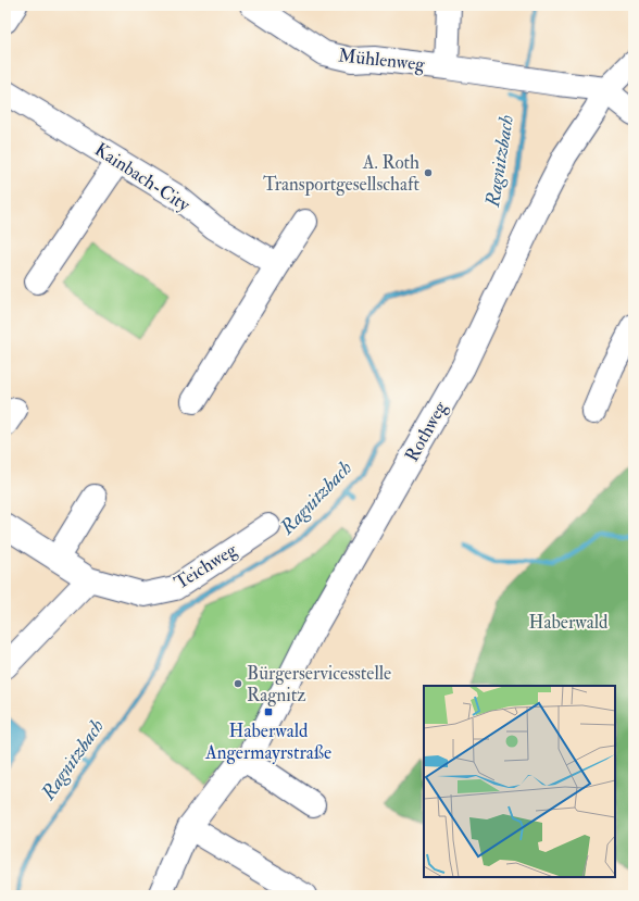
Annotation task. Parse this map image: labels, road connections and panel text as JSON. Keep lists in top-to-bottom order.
{
  "streets": {
    "street": [
      "Mühlenweg",
      "Kainbach-City",
      "Rothweg",
      "Teichweg"
    ]
  },
  "crossings": [
    ["Mühlenweg", "Rothweg"]
  ],
  "water": ["Ragnitzbach"],
  "parks": ["Haberwald"],
  "places": {
    "other": ["A. Roth Transportgesellschaft", "Bürgerservicesstelle Ragnitz"],
    "transit": ["Haberwald Angermayrstraße"]
  }
}
